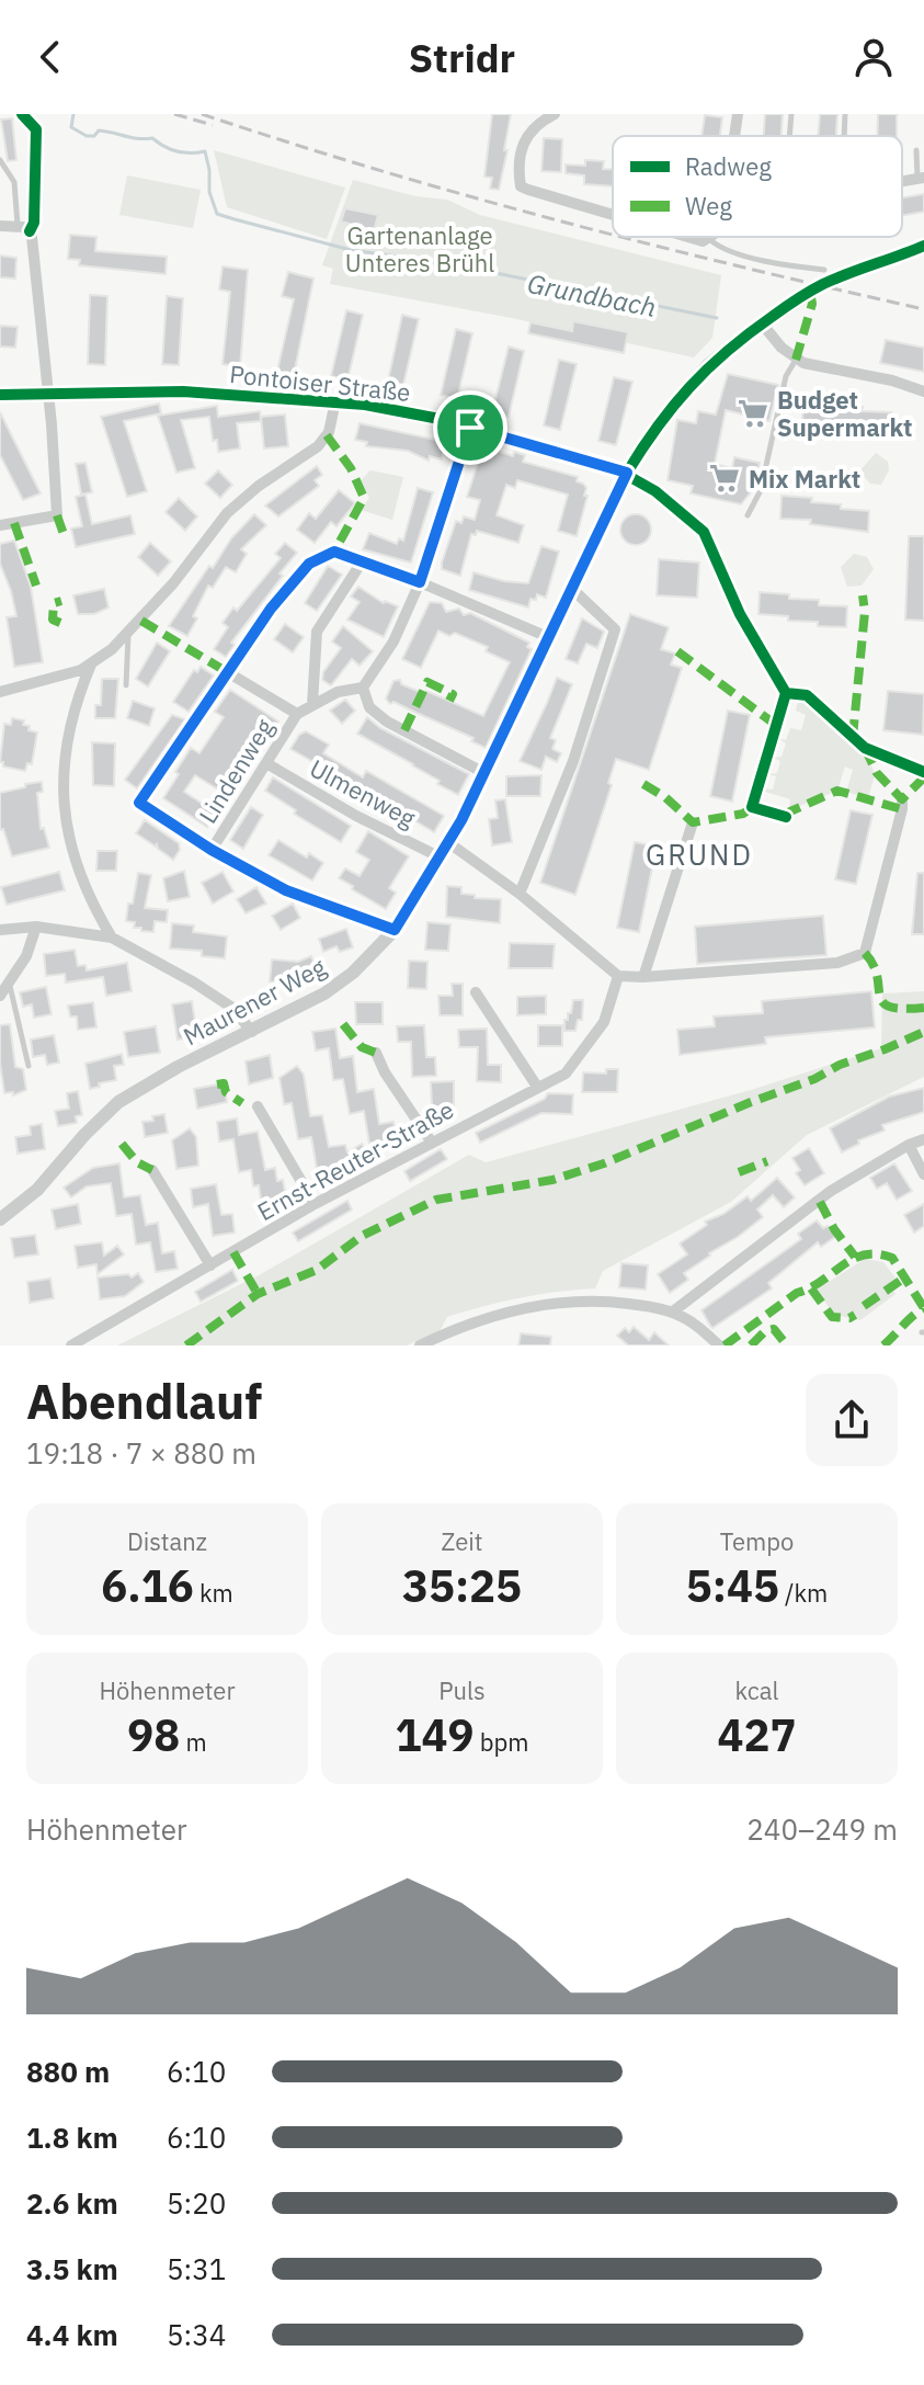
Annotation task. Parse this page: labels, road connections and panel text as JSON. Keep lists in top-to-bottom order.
{
  "streets": {
    "street": [
      "Pontoiser Straße",
      "Lindenweg",
      "Ulmenweg",
      "Maurener Weg",
      "Ernst-Reuter-Straße"
    ]
  },
  "crossings": [
    ["Pontoiser Straße", "Maurener Weg"],
    ["Lindenweg", "Ulmenweg"],
    ["Ulmenweg", "Maurener Weg"]
  ],
  "districts": ["GRUND"],
  "water": ["Grundbach"],
  "parks": ["Gartenanlage Unteres Brühl"],
  "places": {
    "supermarket": ["Budget Supermarkt", "Mix Markt"]
  },
  "legend": ["Radweg", "Weg"],
  "page": {
    "header": "Stridr",
    "heading": ["Abendlauf", "19:18 · 7 × 880 m"],
    "stats": [
      ["Distanz", "6.16 km"],
      ["Zeit", "35:25"],
      ["Tempo", "5:45 /km"],
      ["Höhenmeter", "98 m"],
      ["Puls", "149 bpm"],
      ["kcal", "427"]
    ],
    "chart": ["Höhenmeter", "240–249 m"],
    "list": [
      {
        "name": "880 m",
        "note": "6:10"
      },
      {
        "name": "1.8 km",
        "note": "6:10"
      },
      {
        "name": "2.6 km",
        "note": "5:20"
      },
      {
        "name": "3.5 km",
        "note": "5:31"
      },
      {
        "name": "4.4 km",
        "note": "5:34"
      }
    ]
  }
}
